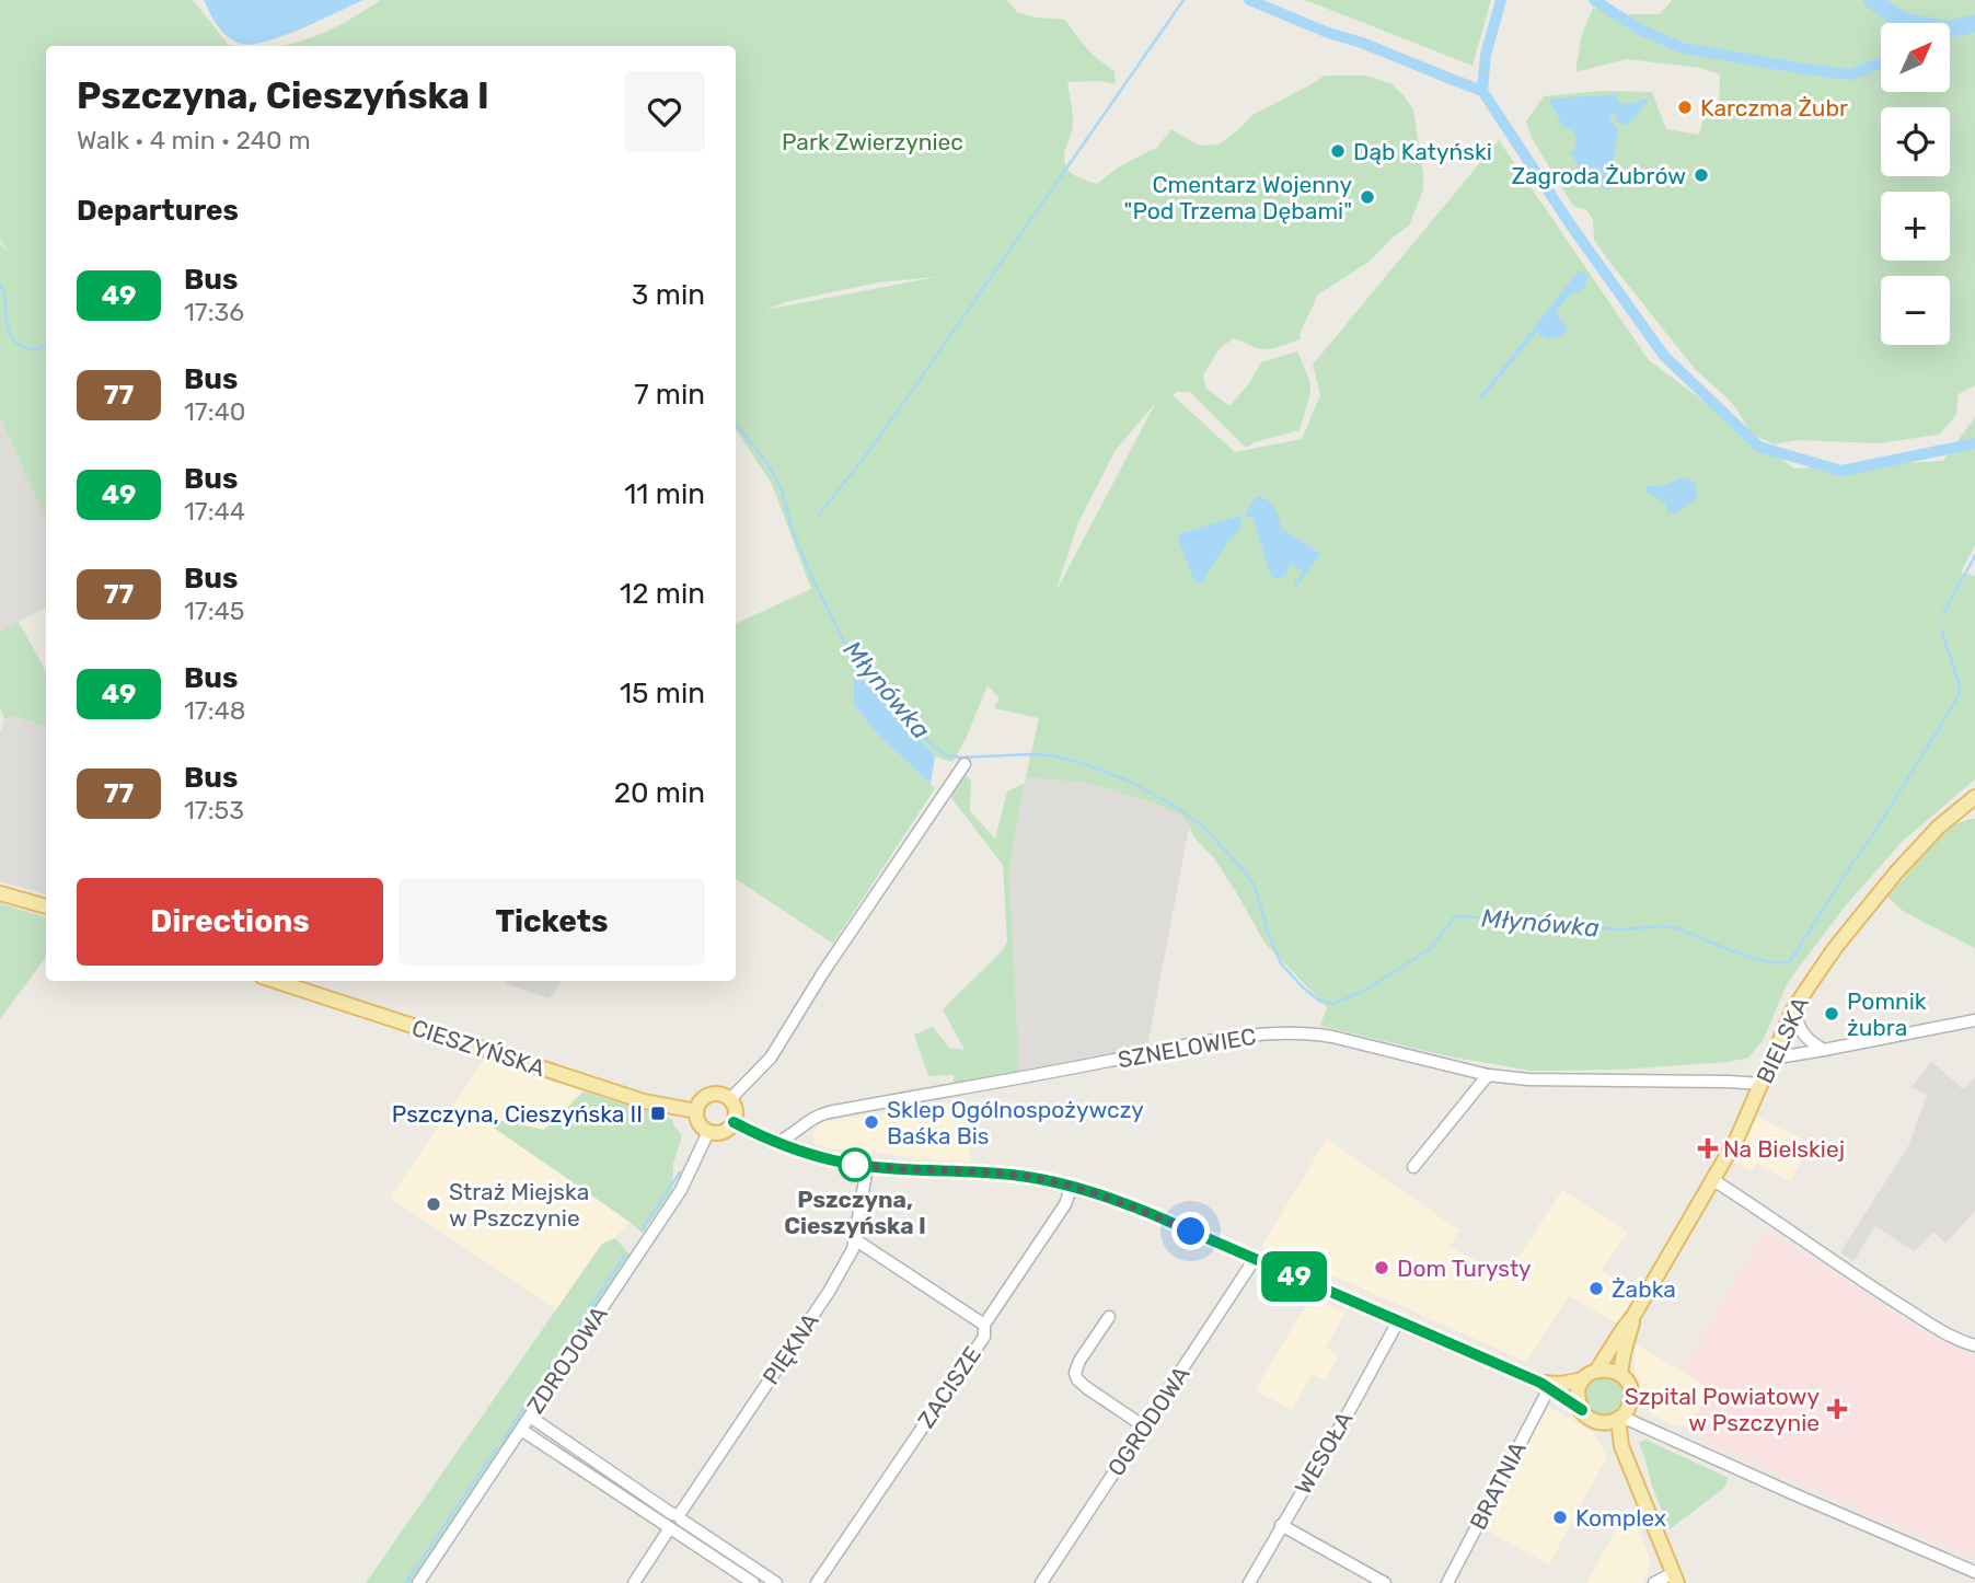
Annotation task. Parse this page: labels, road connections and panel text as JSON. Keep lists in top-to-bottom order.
{
  "streets": {
    "main road": ["BIELSKA", "CIESZYŃSKA"],
    "street": [
      "SZNELOWIEC",
      "PIĘKNA",
      "ZDROJOWA",
      "ZACISZE",
      "OGRODOWA",
      "WESOŁA",
      "BRATNIA"
    ]
  },
  "crossings": [
    ["BIELSKA", "SZNELOWIEC"],
    ["CIESZYŃSKA", "ZDROJOWA"]
  ],
  "water": ["Młynówka"],
  "parks": ["Park Zwierzyniec"],
  "places": {
    "other": [
      "Karczma Żubr",
      "Dąb Katyński",
      "Zagroda Żubrów",
      "Cmentarz Wojenny \"Pod Trzema Dębami\"",
      "Pomnik żubra",
      "Sklep Ogólnospożywczy Baśka Bis",
      "Pszczyna, Cieszyńska I",
      "Straż Miejska w Pszczynie",
      "Dom Turysty",
      "Żabka",
      "Komplex"
    ],
    "transit": ["Pszczyna, Cieszyńska II"],
    "health": ["Na Bielskiej", "Szpital Powiatowy w Pszczynie"]
  },
  "lines": ["bus line 49"],
  "north": "top right",
  "page": {
    "on_map": "49",
    "map_buttons": ["+", "−"],
    "heading": [
      ["Pszczyna, Cieszyńska I", "Walk · 4 min · 240 m"],
      "Departures"
    ],
    "list": [
      {
        "mark": "49",
        "name": "Bus",
        "note": "17:36",
        "value": "3 min"
      },
      {
        "mark": "77",
        "name": "Bus",
        "note": "17:40",
        "value": "7 min"
      },
      {
        "mark": "49",
        "name": "Bus",
        "note": "17:44",
        "value": "11 min"
      },
      {
        "mark": "77",
        "name": "Bus",
        "note": "17:45",
        "value": "12 min"
      },
      {
        "mark": "49",
        "name": "Bus",
        "note": "17:48",
        "value": "15 min"
      },
      {
        "mark": "77",
        "name": "Bus",
        "note": "17:53",
        "value": "20 min"
      }
    ],
    "buttons": ["Directions", "Tickets"]
  }
}
